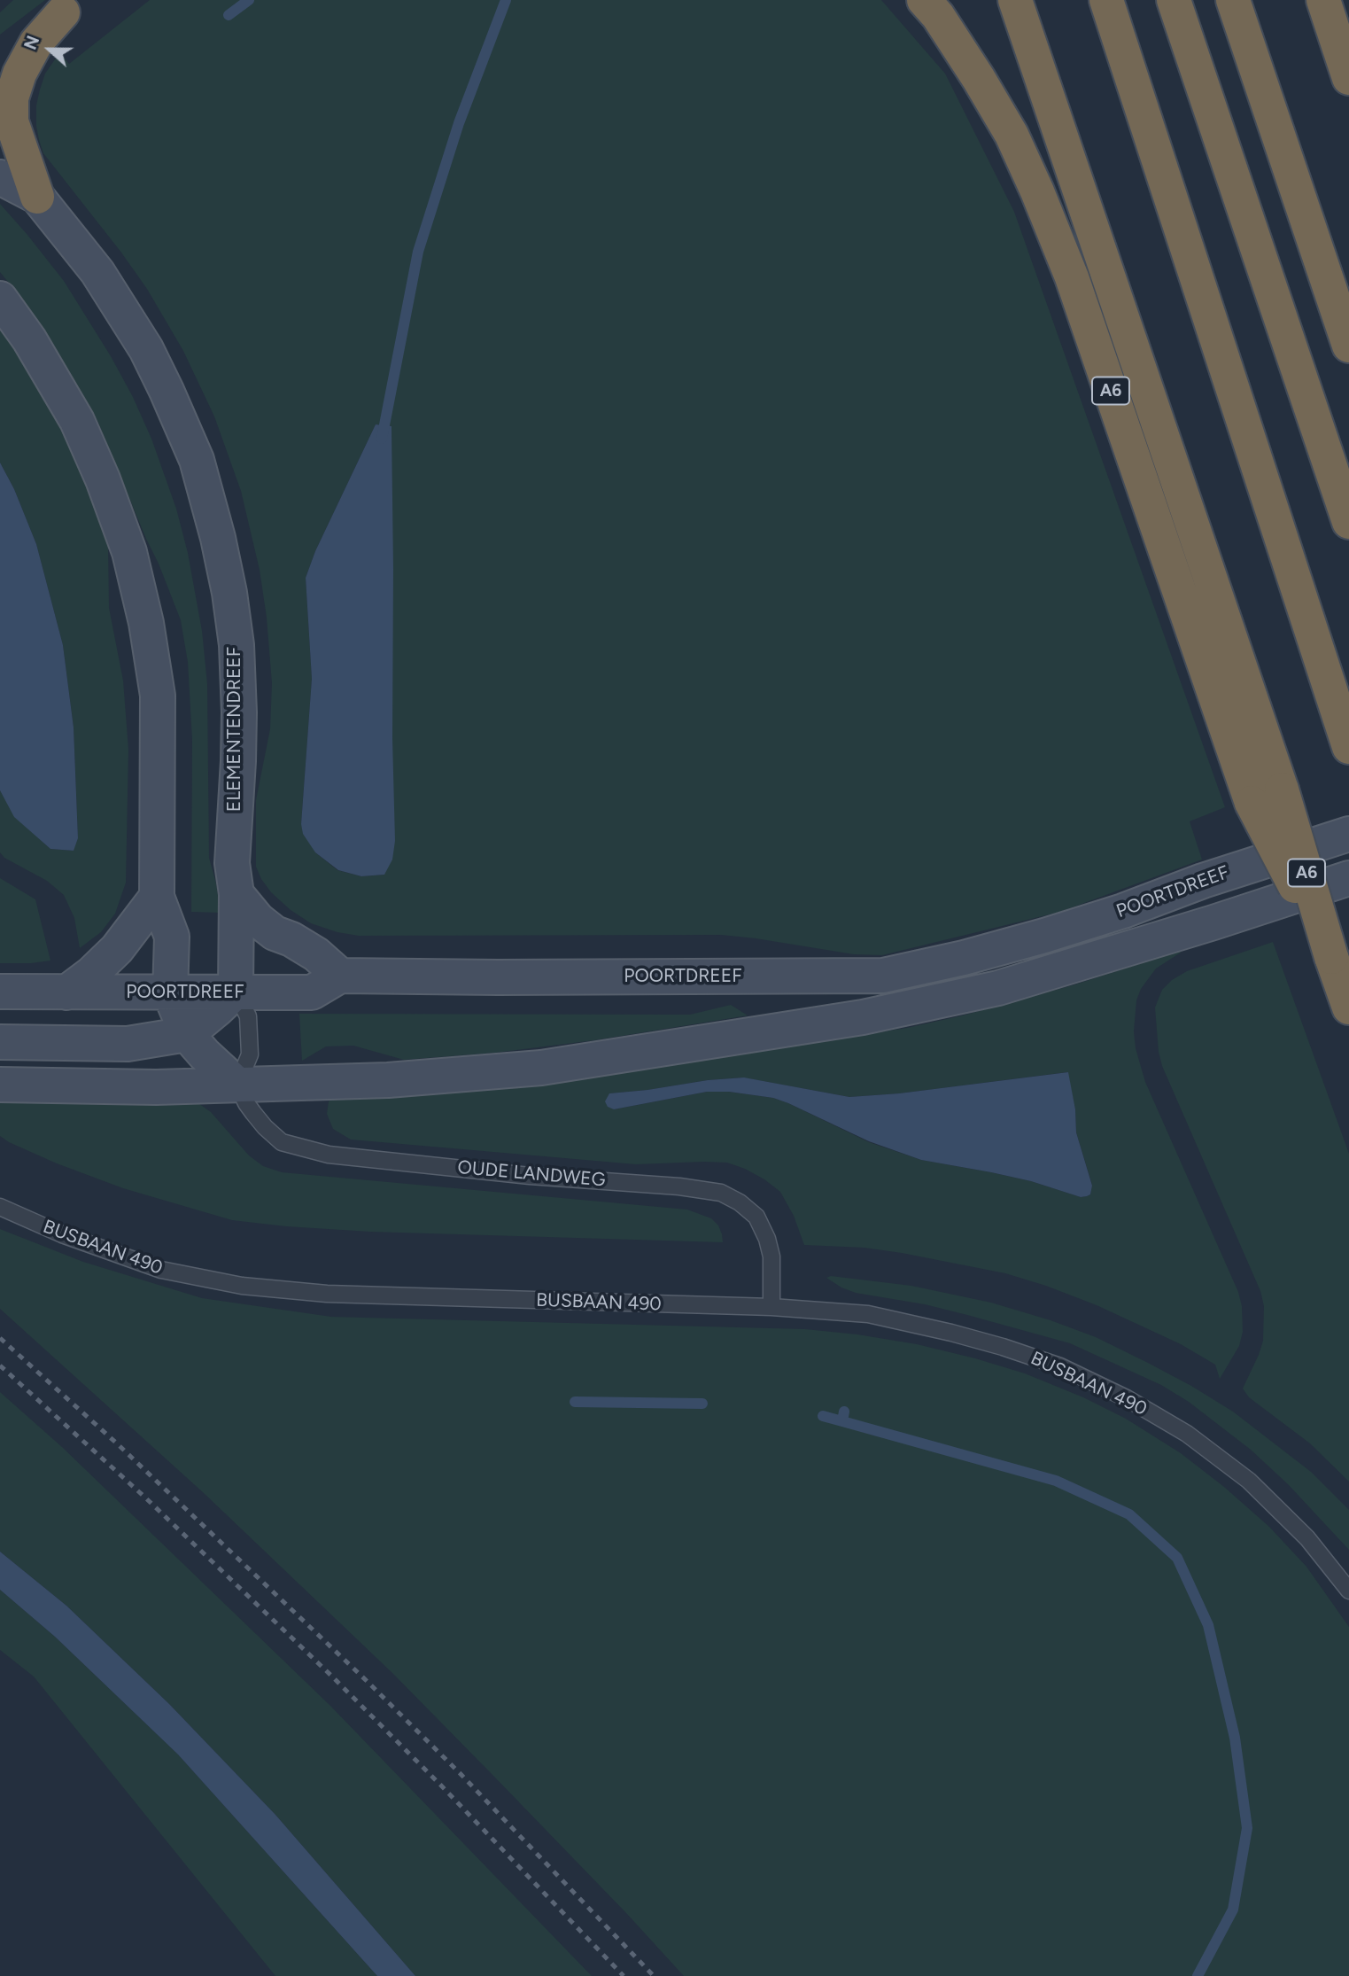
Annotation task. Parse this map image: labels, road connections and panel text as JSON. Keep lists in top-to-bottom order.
{
  "streets": {
    "highway": ["A6"],
    "main road": ["ELEMENTENDREEF", "POORTDREEF"],
    "lane": ["OUDE LANDWEG", "BUSBAAN 490"]
  },
  "crossings": [
    ["ELEMENTENDREEF", "POORTDREEF"],
    ["POORTDREEF", "OUDE LANDWEG"],
    ["OUDE LANDWEG", "BUSBAAN 490"]
  ],
  "north": "left"
}
